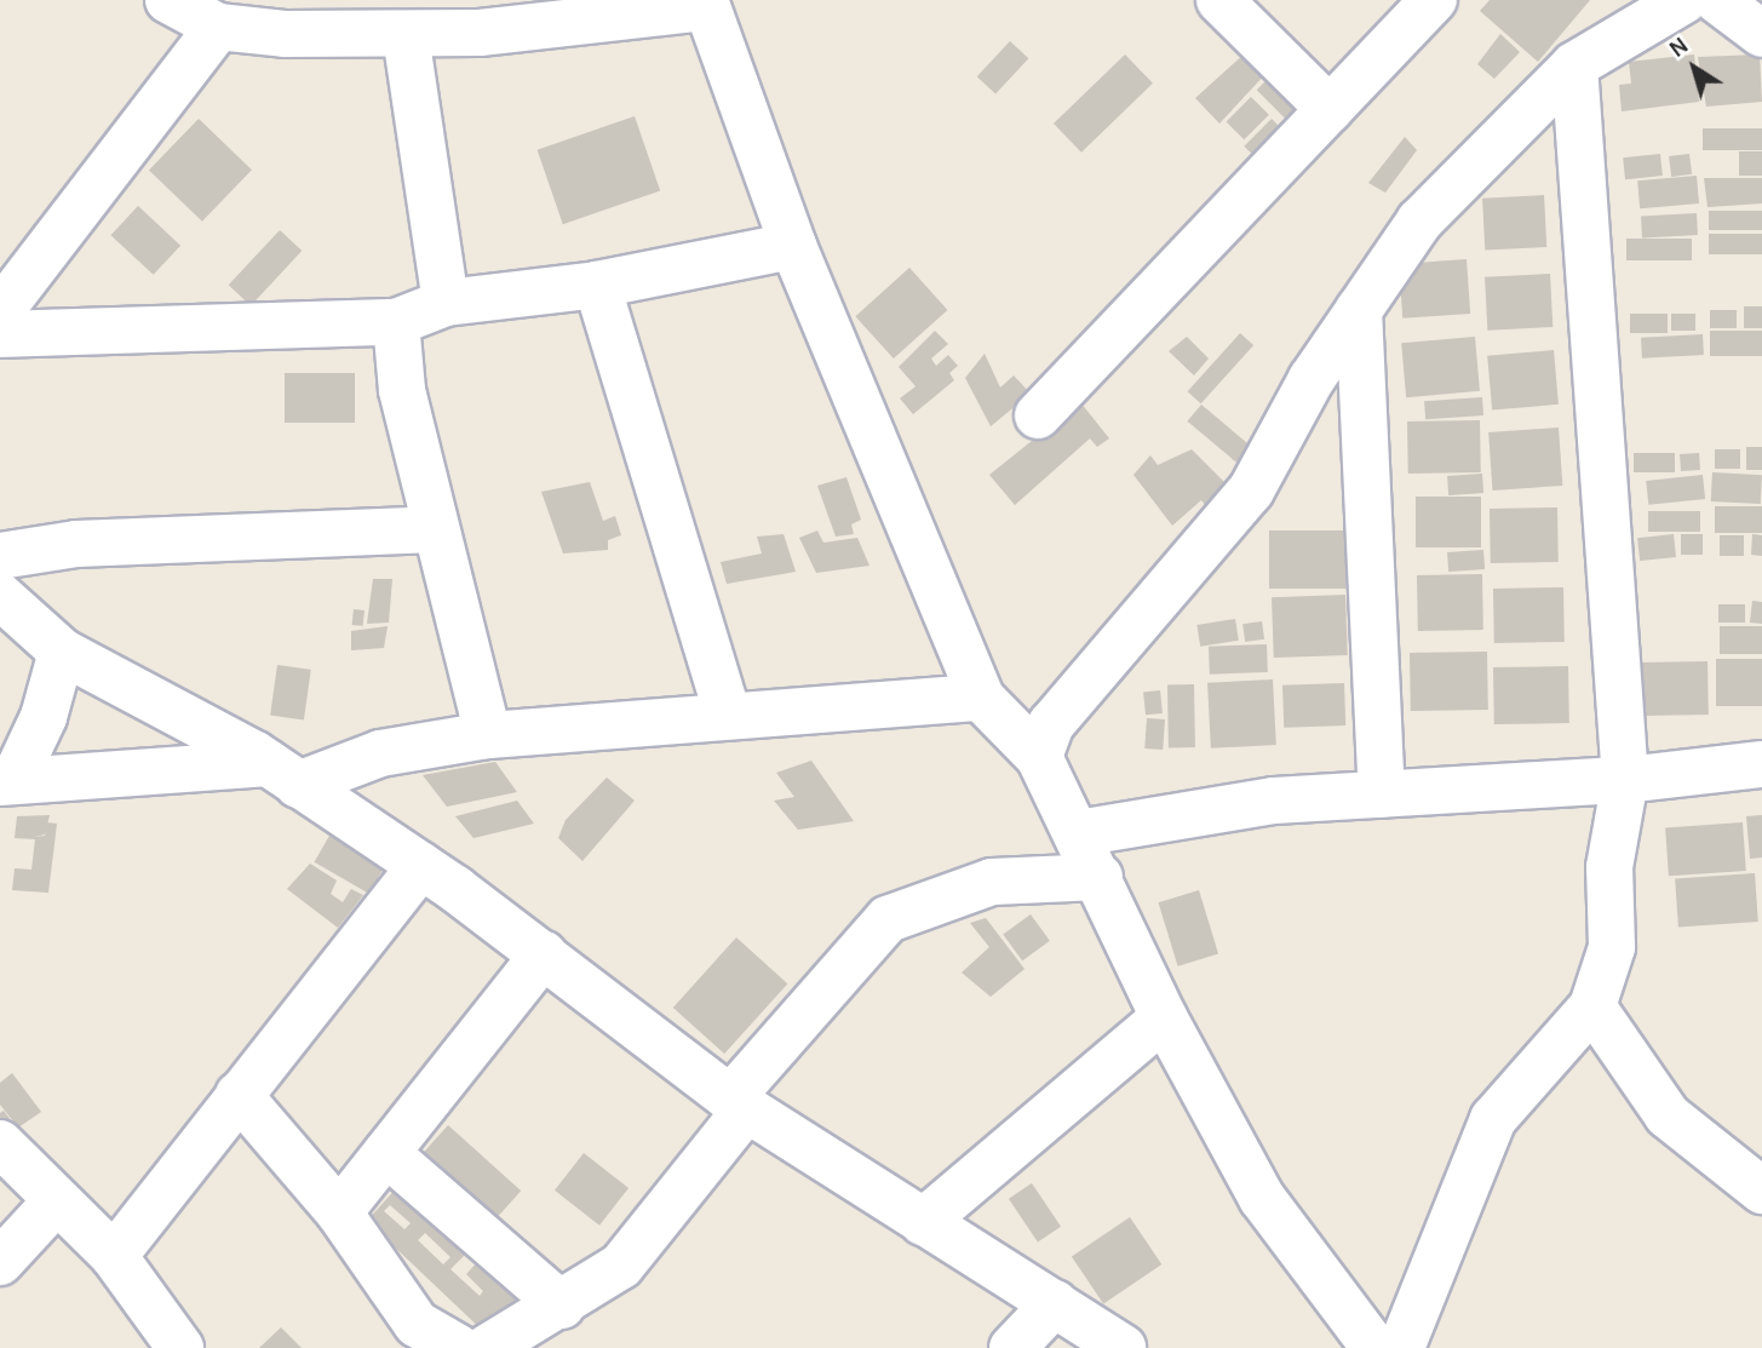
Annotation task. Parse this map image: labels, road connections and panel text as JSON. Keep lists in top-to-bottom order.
{
  "north": "top left"
}
